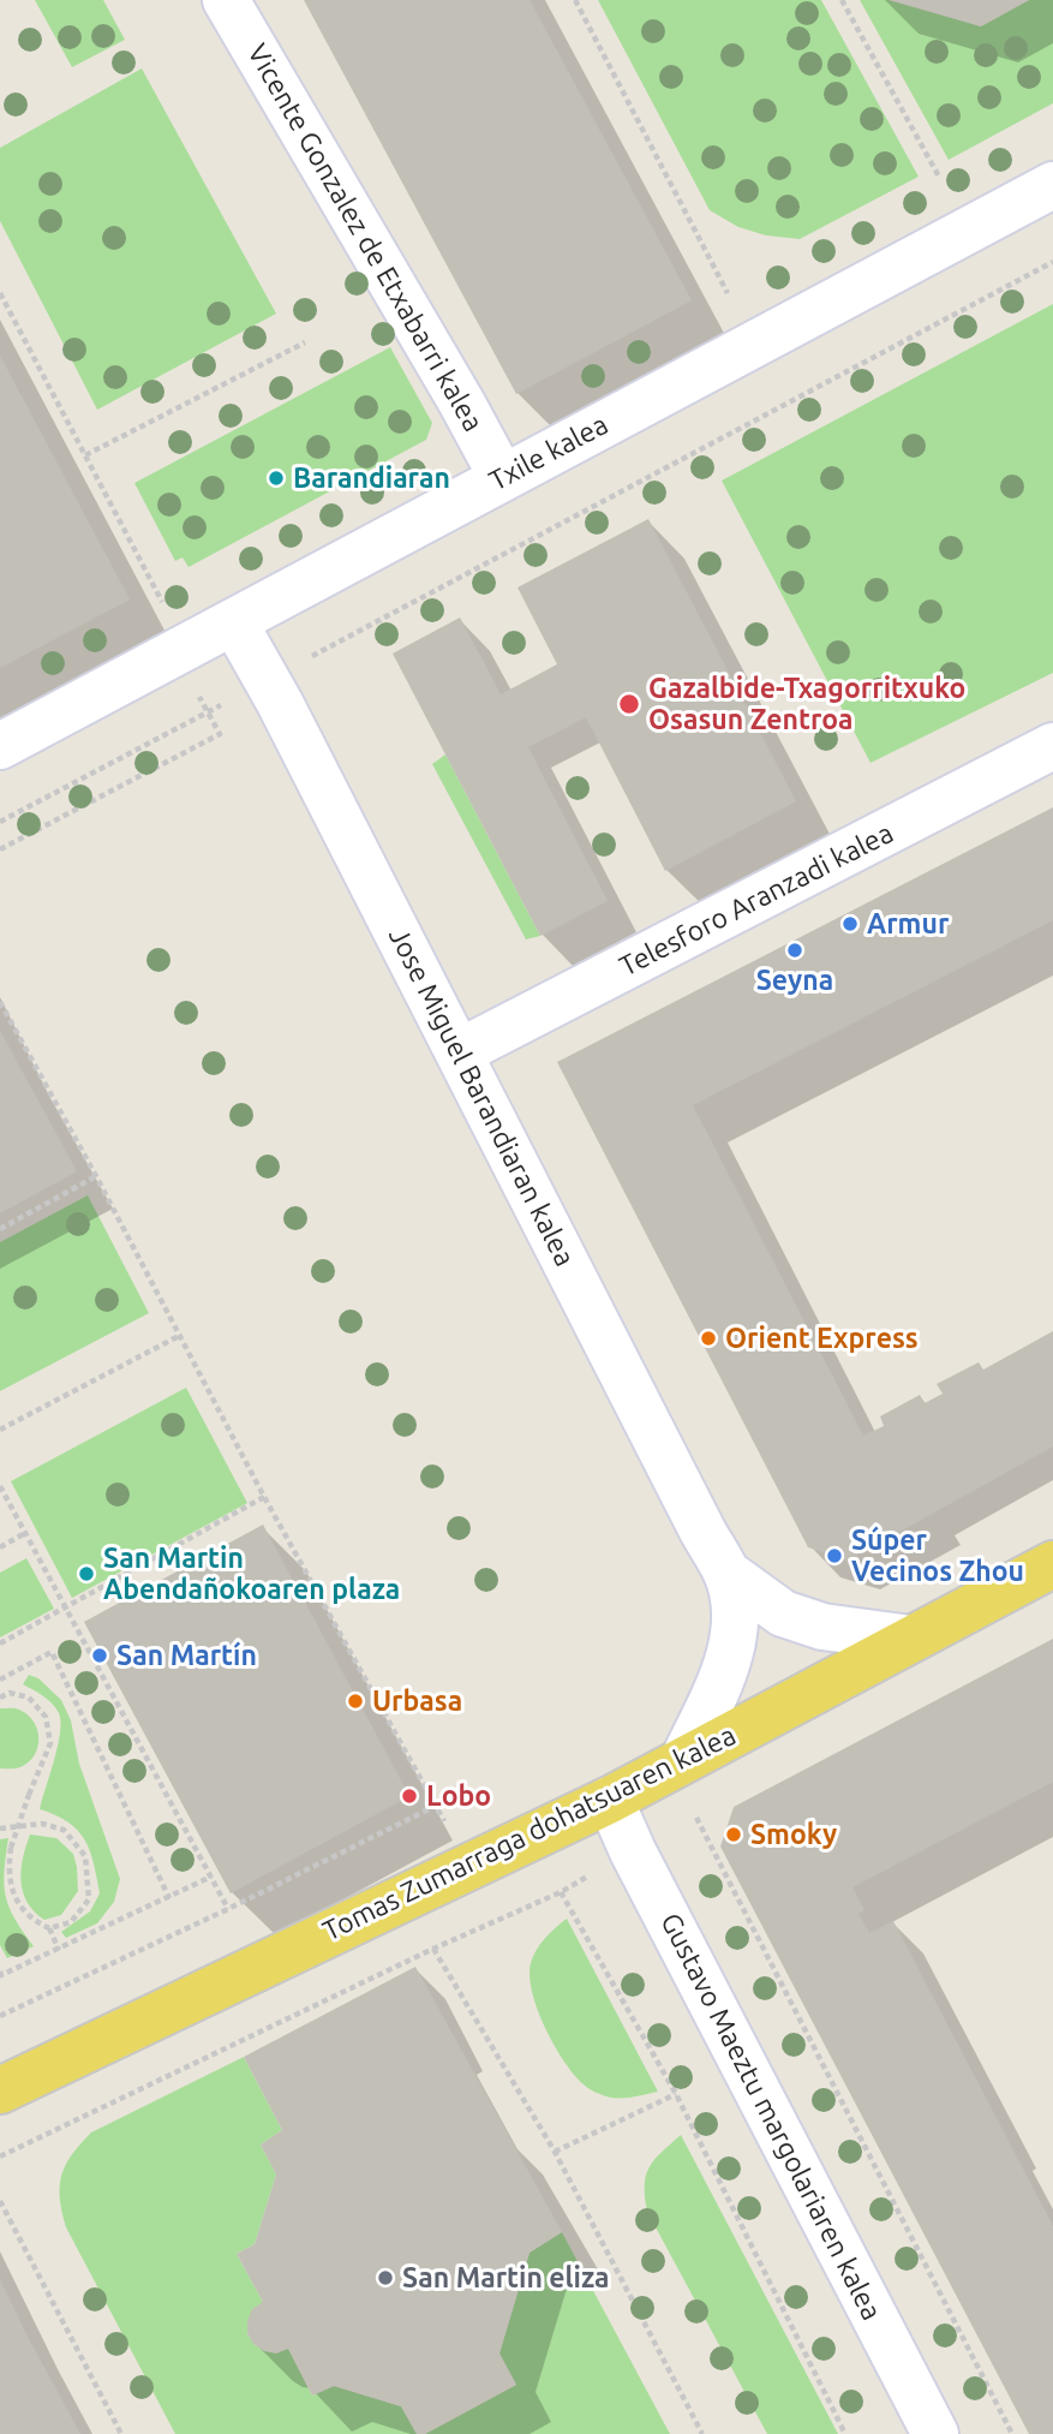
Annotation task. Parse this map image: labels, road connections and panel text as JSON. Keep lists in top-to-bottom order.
{
  "streets": {
    "main road": ["Tomas Zumarraga dohatsuaren kalea"],
    "street": [
      "Vicente Gonzalez de Etxabarri kalea",
      "Txile kalea",
      "Telesforo Aranzadi kalea",
      "Jose Miguel Barandiaran kalea",
      "Gustavo Maeztu margolariaren kalea"
    ]
  },
  "crossings": [
    ["Vicente Gonzalez de Etxabarri kalea", "Txile kalea"],
    ["Txile kalea", "Jose Miguel Barandiaran kalea"],
    ["Telesforo Aranzadi kalea", "Jose Miguel Barandiaran kalea"],
    ["Jose Miguel Barandiaran kalea", "Tomas Zumarraga dohatsuaren kalea"],
    ["Tomas Zumarraga dohatsuaren kalea", "Gustavo Maeztu margolariaren kalea"]
  ],
  "places": [
    "Barandiaran",
    "Gazalbide-Txagorritxuko Osasun Zentroa",
    "Armur",
    "Seyna",
    "Orient Express",
    "Súper Vecinos Zhou",
    "San Martin Abendañokoaren plaza",
    "San Martín",
    "Urbasa",
    "Lobo",
    "Smoky",
    "San Martin eliza"
  ]
}
